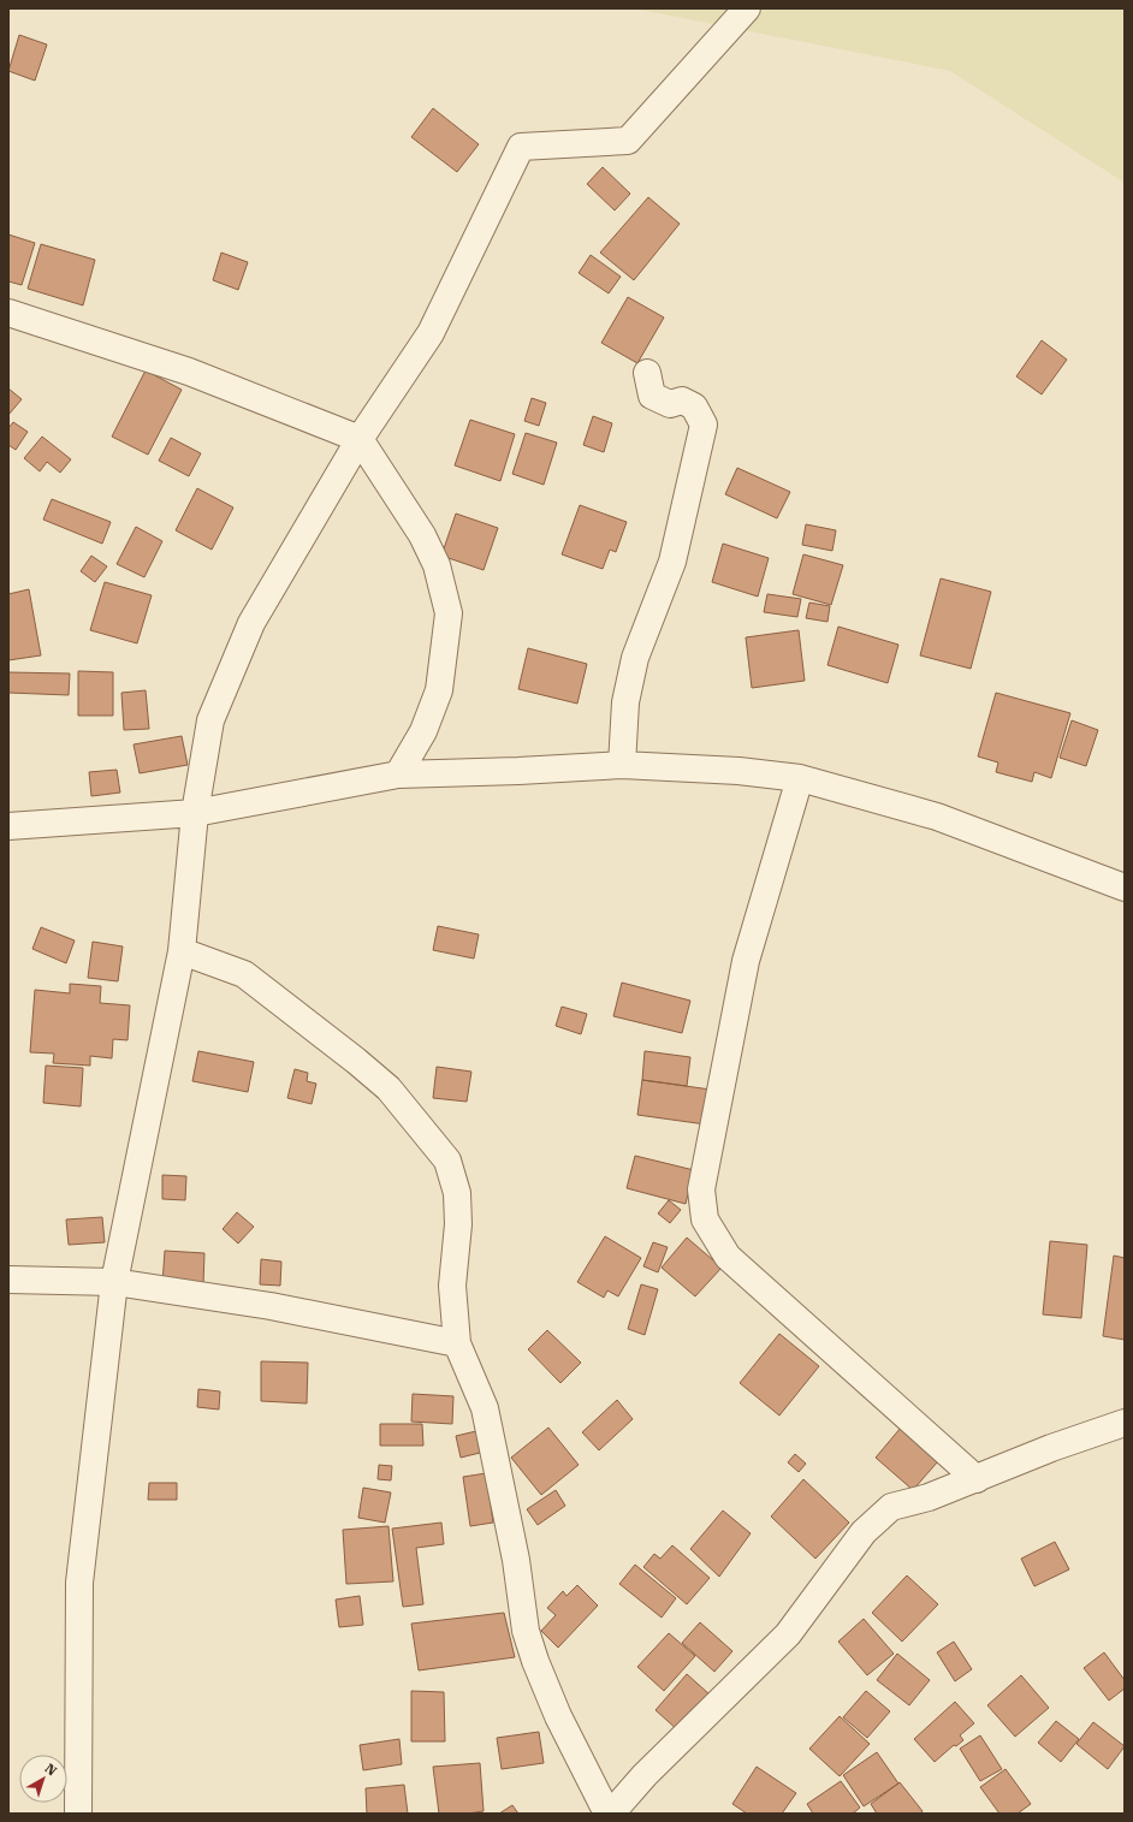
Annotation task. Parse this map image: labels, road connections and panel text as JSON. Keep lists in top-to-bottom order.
{
  "north": "top right"
}
